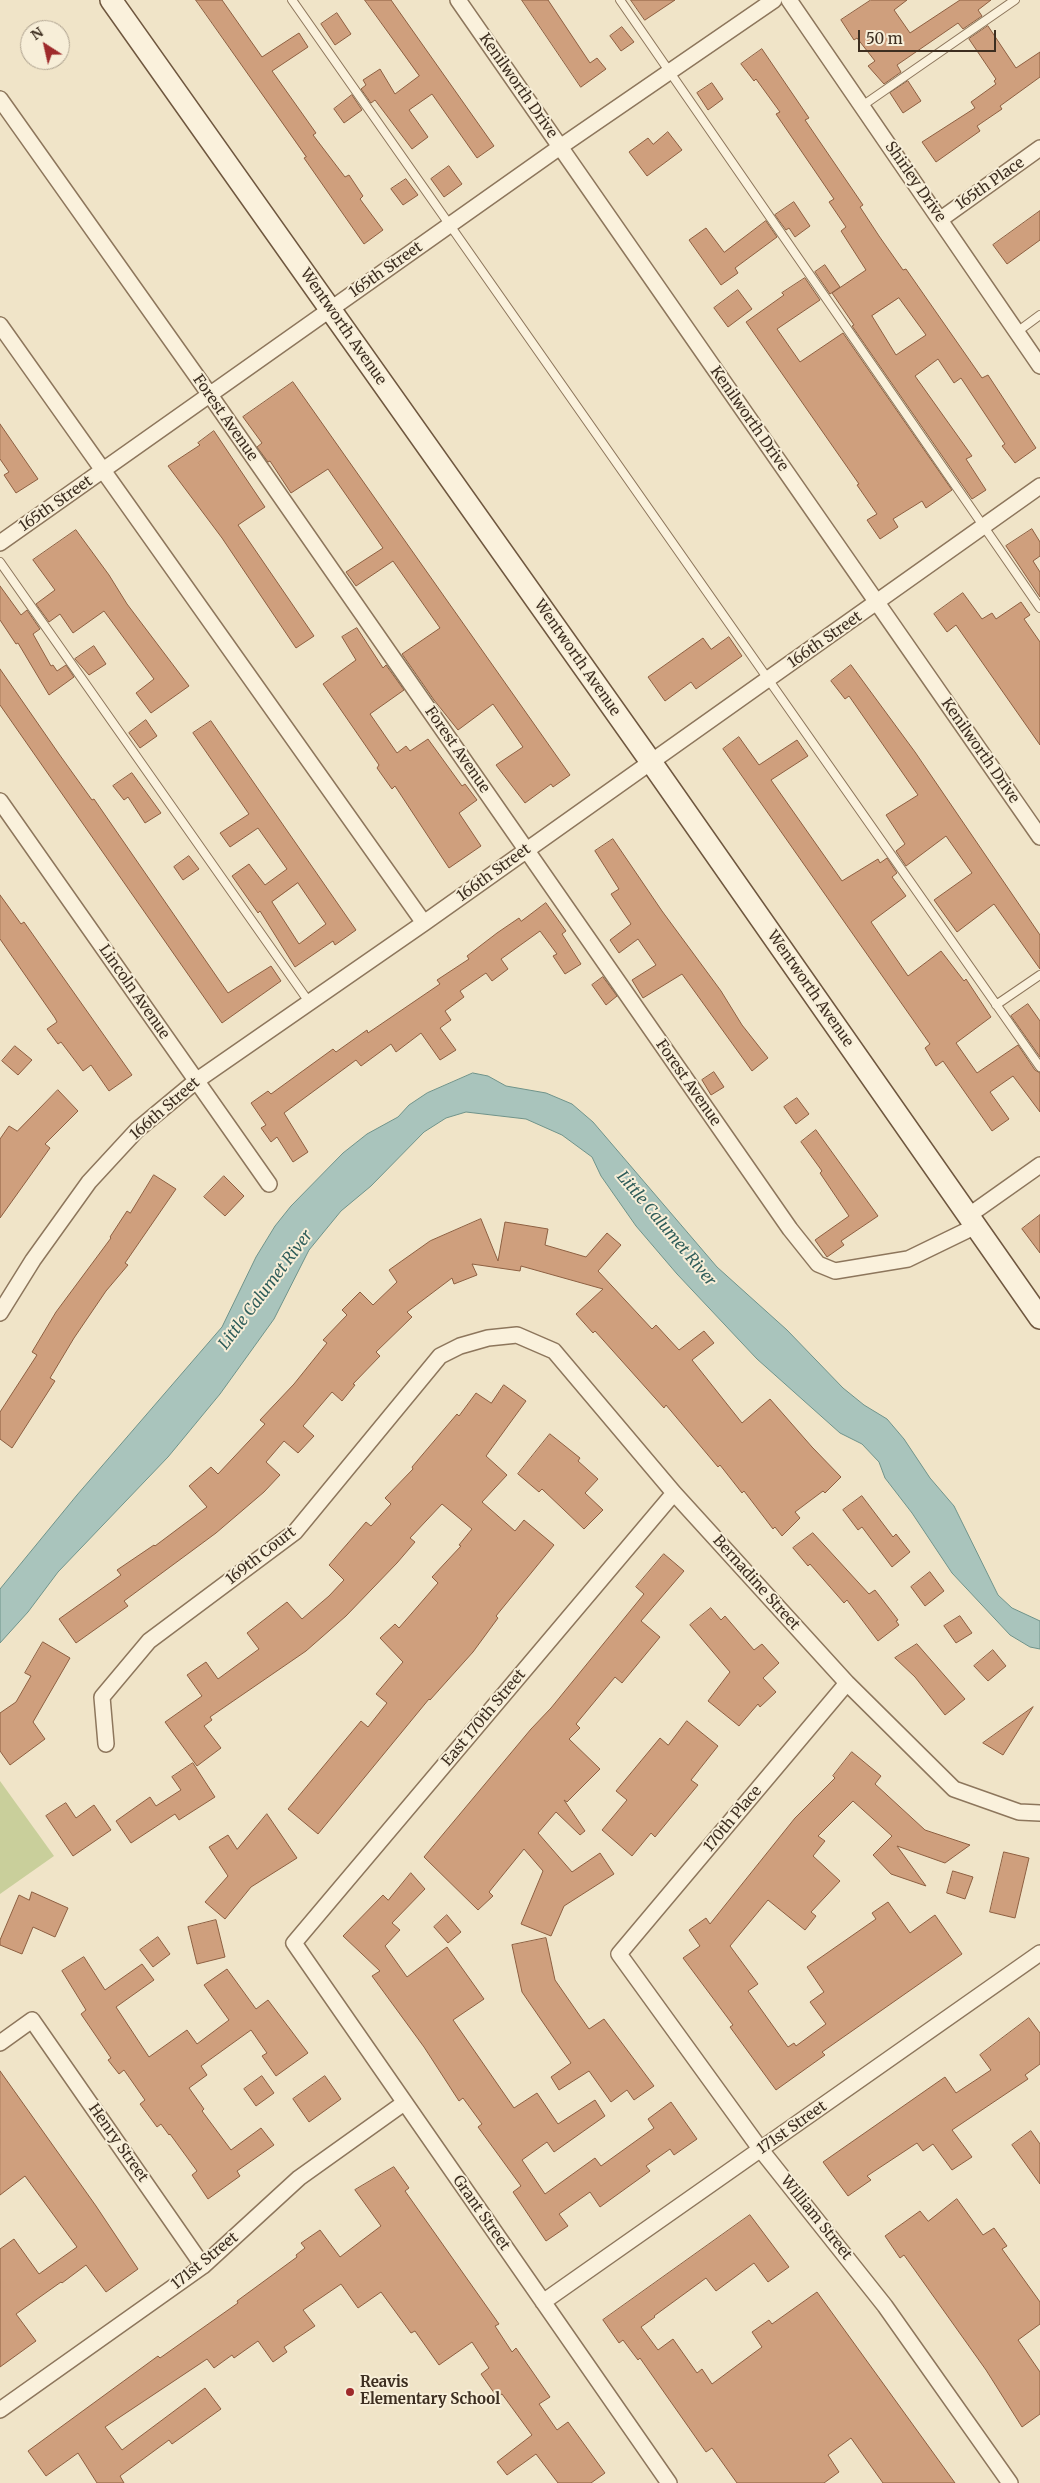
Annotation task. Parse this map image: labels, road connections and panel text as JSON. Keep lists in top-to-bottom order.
{
  "streets": {
    "street": [
      "Kenilworth Drive",
      "Shirley Drive",
      "165th Place",
      "165th Street",
      "Wentworth Avenue",
      "Forest Avenue",
      "166th Street",
      "Lincoln Avenue",
      "169th Court",
      "Bernadine Street",
      "East 170th Street",
      "170th Place",
      "171st Street",
      "Henry Street",
      "Grant Street",
      "William Street"
    ]
  },
  "crossings": [
    ["Kenilworth Drive", "165th Street"],
    ["Kenilworth Drive", "166th Street"],
    ["Shirley Drive", "165th Place"],
    ["165th Street", "Wentworth Avenue"],
    ["165th Street", "Forest Avenue"],
    ["Wentworth Avenue", "Forest Avenue"],
    ["Wentworth Avenue", "166th Street"],
    ["Forest Avenue", "166th Street"],
    ["166th Street", "Lincoln Avenue"],
    ["169th Court", "Bernadine Street"],
    ["Bernadine Street", "East 170th Street"],
    ["Bernadine Street", "170th Place"],
    ["East 170th Street", "Grant Street"],
    ["170th Place", "William Street"],
    ["171st Street", "Henry Street"],
    ["171st Street", "Grant Street"],
    ["171st Street", "William Street"]
  ],
  "water": ["Little Calumet River"],
  "places": ["Reavis Elementary School"],
  "scale_bar": "50 m",
  "north": "top left"
}
